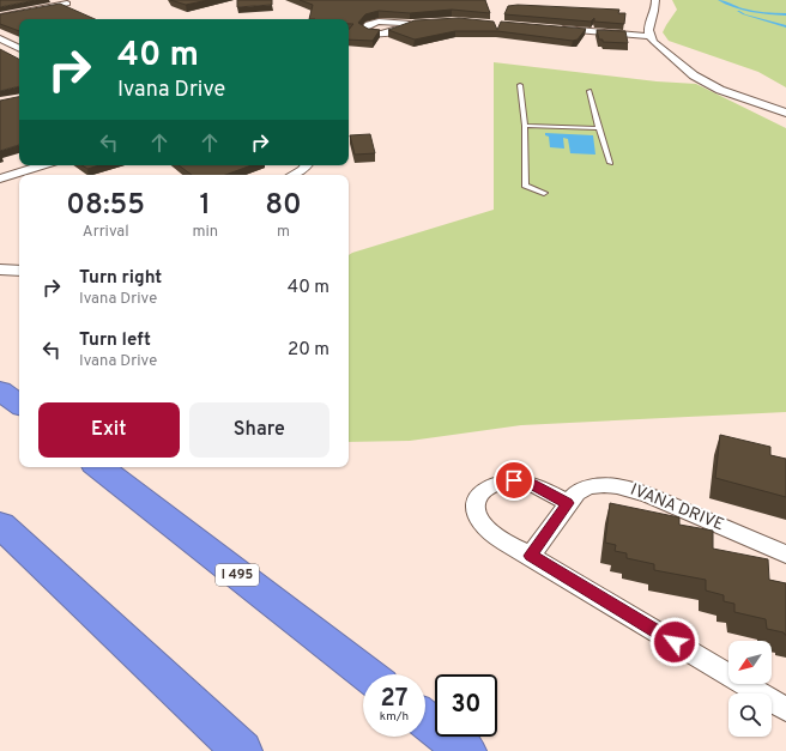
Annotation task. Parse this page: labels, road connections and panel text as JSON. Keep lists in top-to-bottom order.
{
  "streets": {
    "highway": ["I 495"],
    "street": ["IVANA DRIVE"]
  },
  "north": "bottom left",
  "page": {
    "turn": ["40 m", "Ivana Drive"],
    "eta": [
      "08:55",
      "Arrival",
      "1",
      "min",
      "80",
      "m"
    ],
    "list": [
      {
        "name": "Turn right",
        "note": "Ivana Drive",
        "value": "40 m"
      },
      {
        "name": "Turn left",
        "note": "Ivana Drive",
        "value": "20 m"
      }
    ],
    "buttons": ["Exit", "Share"],
    "speed": "27 km/h",
    "limit": "30"
  }
}
